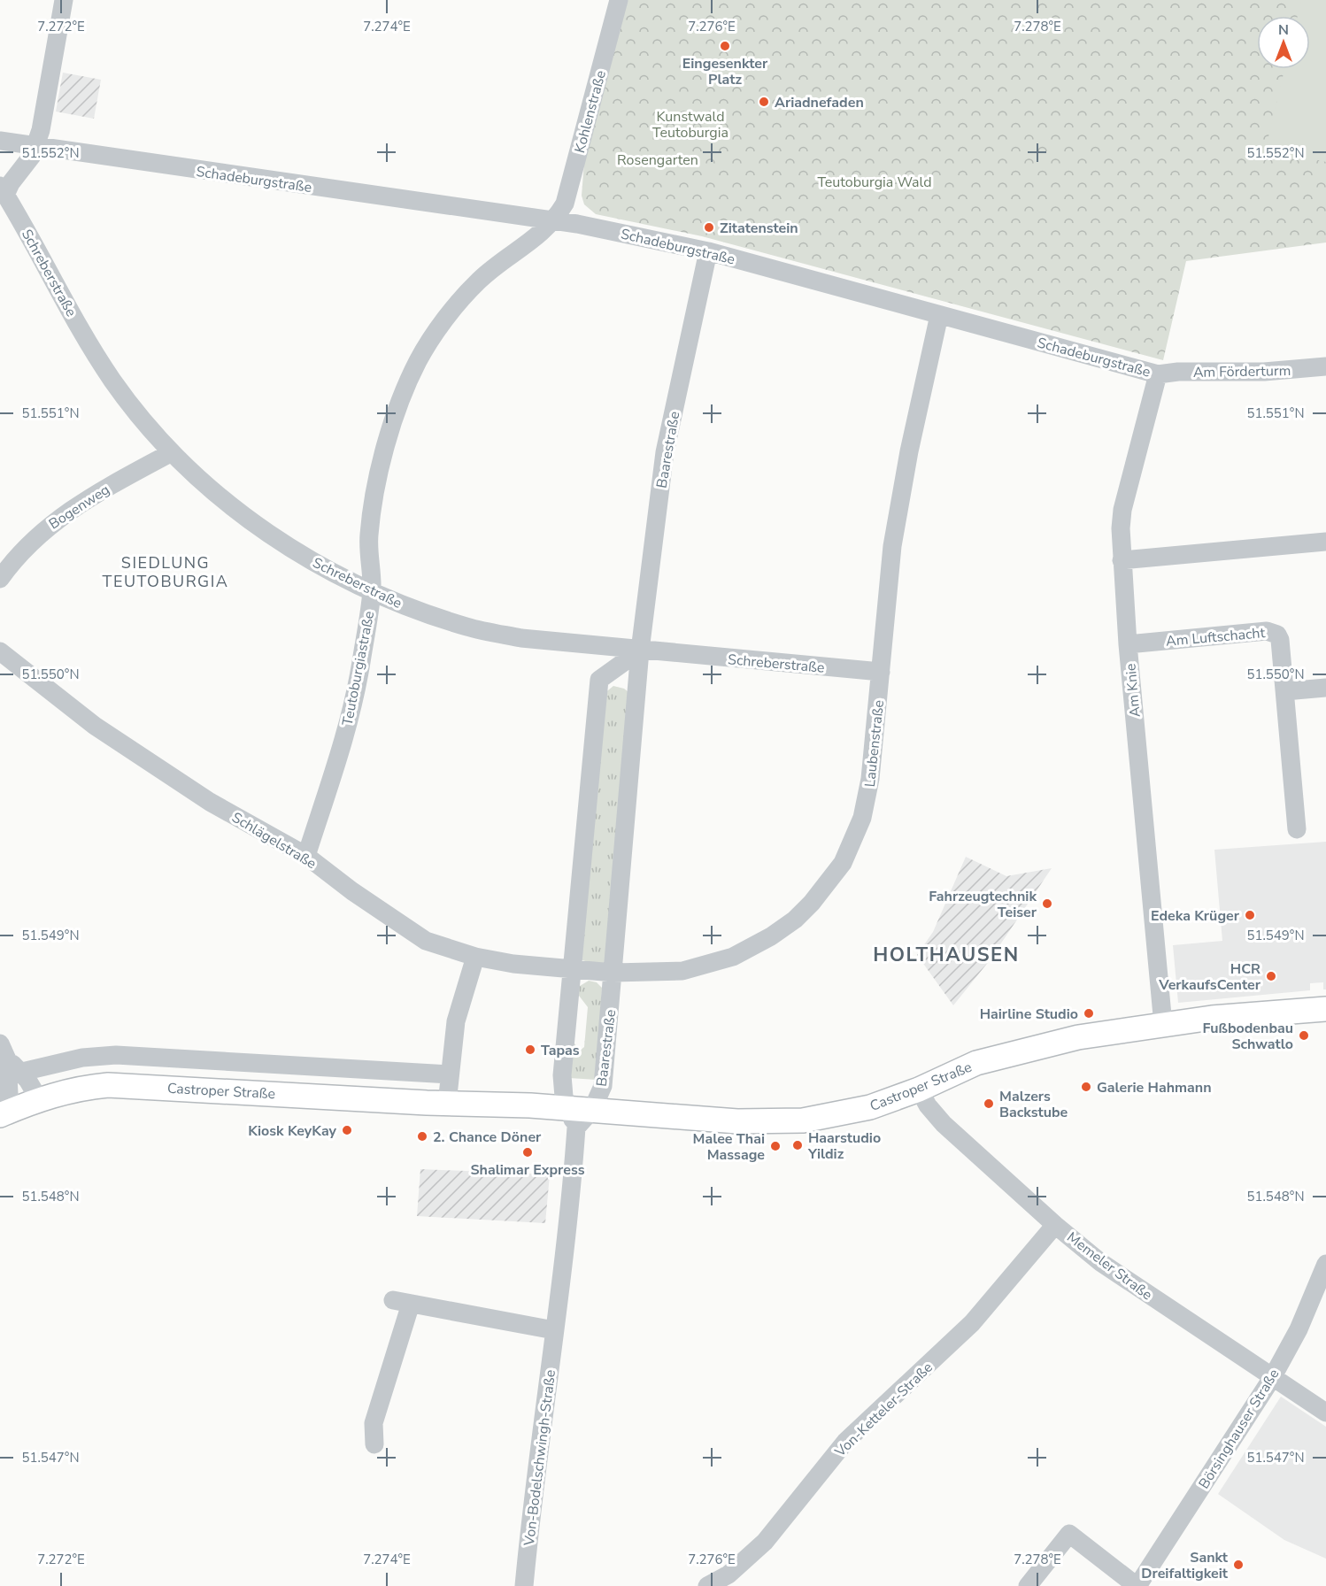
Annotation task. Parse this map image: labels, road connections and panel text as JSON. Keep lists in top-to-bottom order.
{
  "streets": {
    "main road": ["Castroper Straße"],
    "street": [
      "Kohlenstraße",
      "Schadeburgstraße",
      "Schreberstraße",
      "Am Förderturm",
      "Baarestraße",
      "Bogenweg",
      "Am Luftschacht",
      "Teutoburgiastraße",
      "Am Knie",
      "Laubenstraße",
      "Schlägelstraße",
      "Memeler Straße",
      "Von-Ketteler-Straße",
      "Börsinghauser Straße",
      "Von-Bodelschwingh-Straße"
    ]
  },
  "crossings": [
    ["Kohlenstraße", "Schadeburgstraße"],
    ["Kohlenstraße", "Teutoburgiastraße"],
    ["Schadeburgstraße", "Schreberstraße"],
    ["Schadeburgstraße", "Am Förderturm"],
    ["Schadeburgstraße", "Baarestraße"],
    ["Schadeburgstraße", "Teutoburgiastraße"],
    ["Schadeburgstraße", "Am Knie"],
    ["Schadeburgstraße", "Laubenstraße"],
    ["Schreberstraße", "Baarestraße"],
    ["Schreberstraße", "Bogenweg"],
    ["Schreberstraße", "Teutoburgiastraße"],
    ["Schreberstraße", "Laubenstraße"],
    ["Baarestraße", "Laubenstraße"],
    ["Baarestraße", "Castroper Straße"],
    ["Baarestraße", "Von-Bodelschwingh-Straße"],
    ["Am Luftschacht", "Am Knie"],
    ["Teutoburgiastraße", "Schlägelstraße"],
    ["Am Knie", "Castroper Straße"],
    ["Laubenstraße", "Schlägelstraße"],
    ["Castroper Straße", "Memeler Straße"],
    ["Castroper Straße", "Von-Bodelschwingh-Straße"],
    ["Memeler Straße", "Von-Ketteler-Straße"],
    ["Memeler Straße", "Börsinghauser Straße"]
  ],
  "districts": ["SIEDLUNG TEUTOBURGIA", "HOLTHAUSEN"],
  "parks": ["Kunstwald Teutoburgia", "Rosengarten", "Teutoburgia Wald"],
  "places": [
    "Eingesenkter Platz",
    "Ariadnefaden",
    "Zitatenstein",
    "Fahrzeugtechnik Teiser",
    "Edeka Krüger",
    "HCR VerkaufsCenter",
    "Hairline Studio",
    "Fußbodenbau Schwatlo",
    "Tapas",
    "Galerie Hahmann",
    "Malzers Backstube",
    "Kiosk KeyKay",
    "2. Chance Döner",
    "Haarstudio Yildiz",
    "Malee Thai Massage",
    "Shalimar Express",
    "Sankt Dreifaltigkeit"
  ],
  "north": "top",
  "coordinates": [
    "7.272°E",
    "7.274°E",
    "7.276°E",
    "7.278°E",
    "51.552°N",
    "51.551°N",
    "51.550°N",
    "51.549°N",
    "51.548°N",
    "51.547°N"
  ]
}
